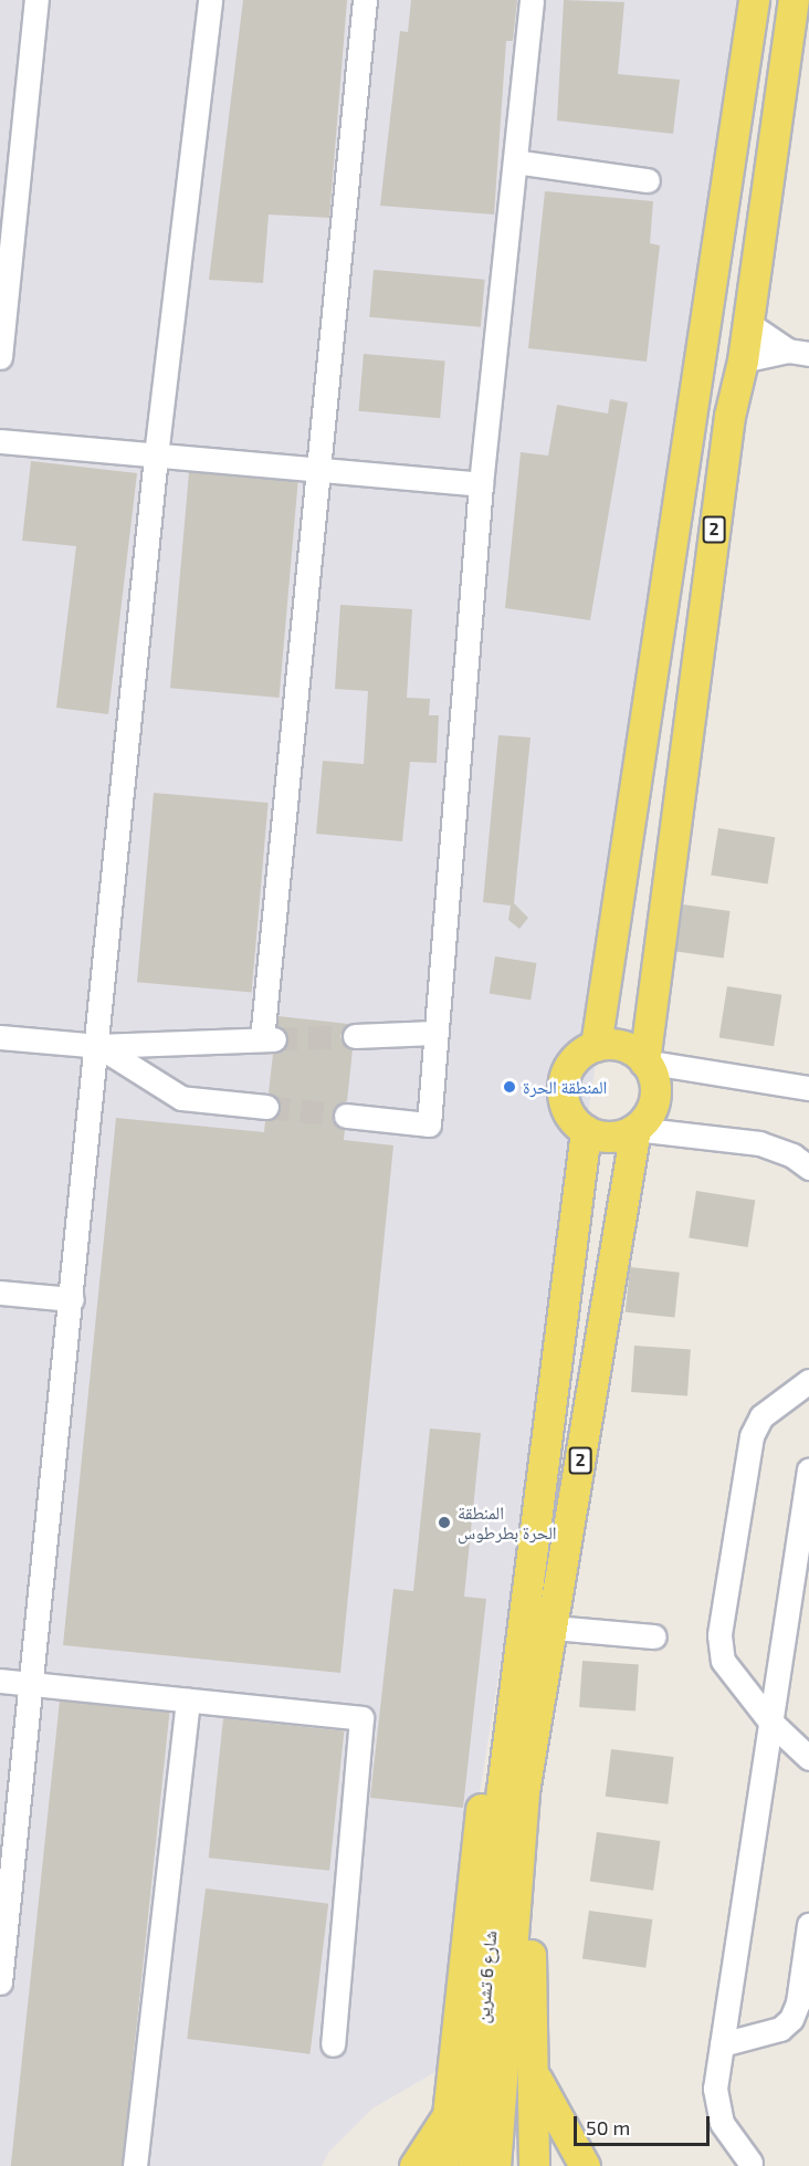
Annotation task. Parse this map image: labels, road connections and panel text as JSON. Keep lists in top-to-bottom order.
{
  "streets": {
    "main road": ["2", "شارع 6 تشرين"]
  },
  "crossings": [
    ["2", "شارع 6 تشرين"]
  ],
  "places": ["المنطقة الحرة", "المنطقة الحرة بطرطوس"],
  "scale_bar": "50 m"
}
